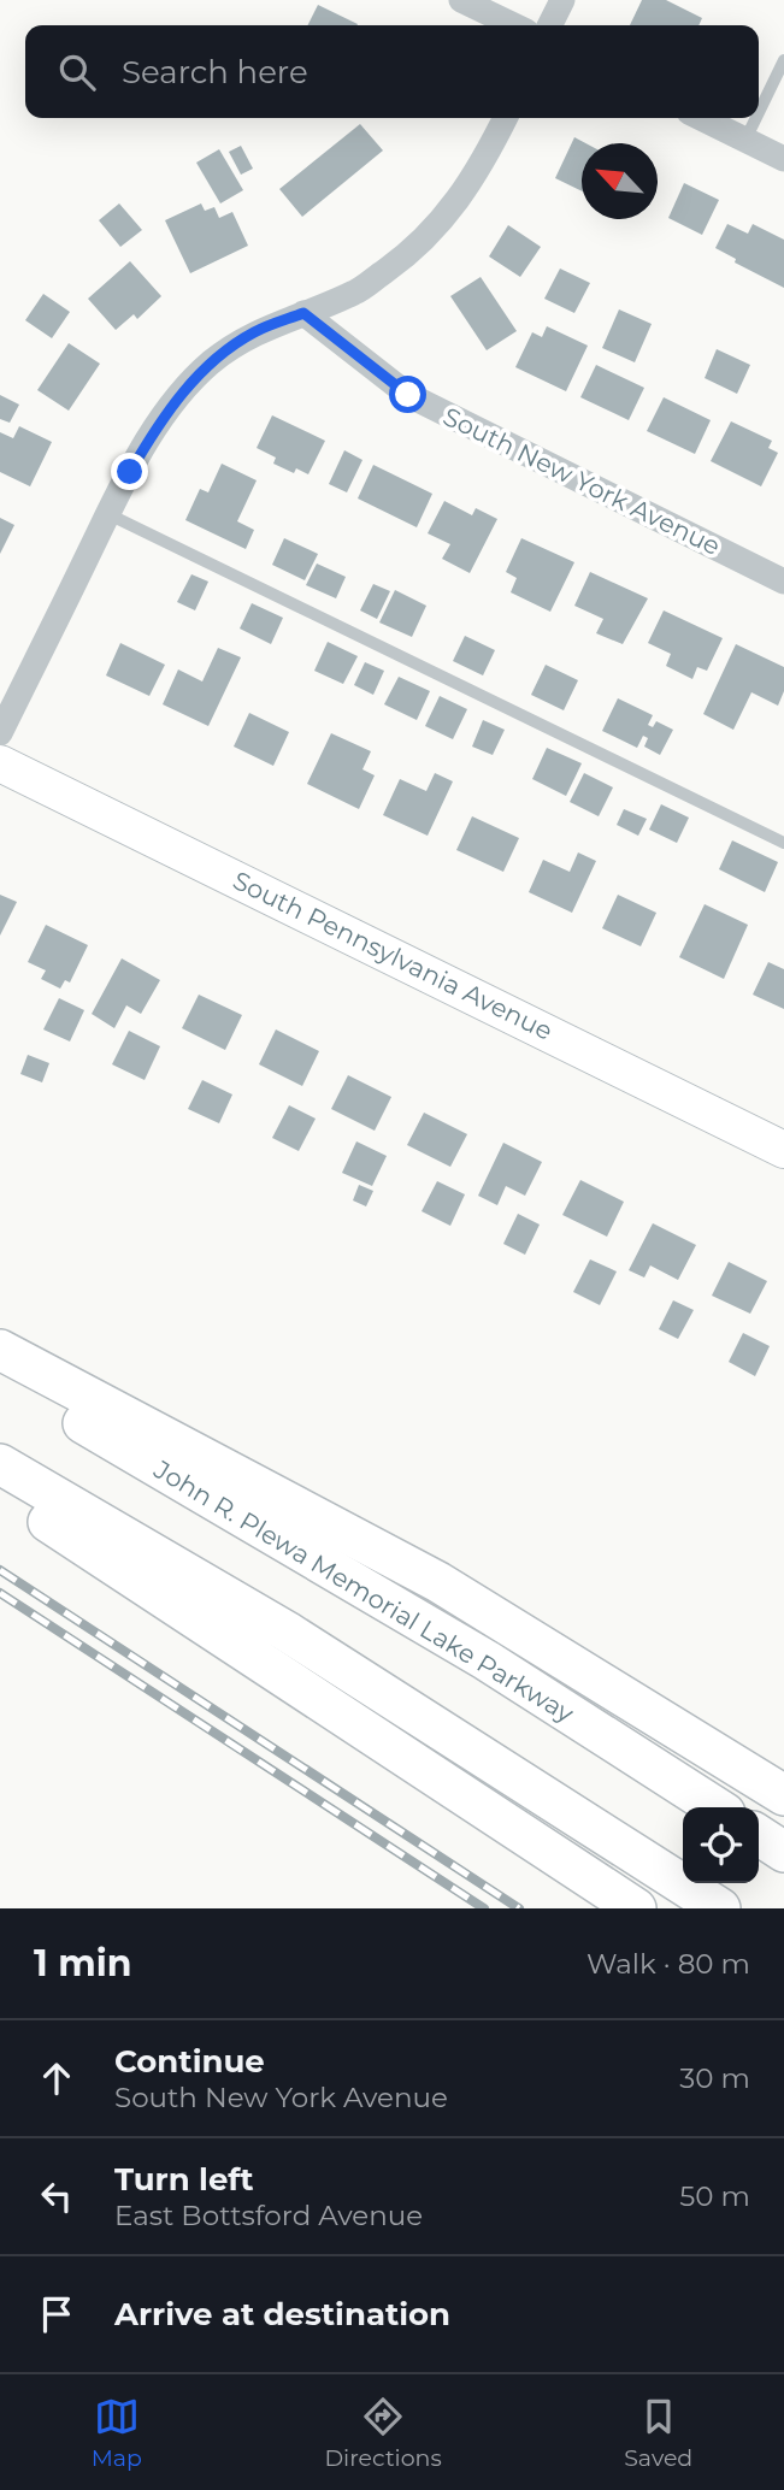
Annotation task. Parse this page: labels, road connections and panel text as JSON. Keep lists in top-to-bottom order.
{
  "streets": {
    "main road": ["John R. Plewa Memorial Lake Parkway"],
    "street": ["South New York Avenue", "South Pennsylvania Avenue"]
  },
  "north": "top left",
  "page": {
    "search": "Search here",
    "heading": ["1 min", "Walk · 80 m"],
    "list": [
      ["Continue", "South New York Avenue", "30 m"],
      ["Turn left", "East Bottsford Avenue", "50 m"],
      "Arrive at destination"
    ],
    "nav": ["Map", "Directions", "Saved"]
  }
}
